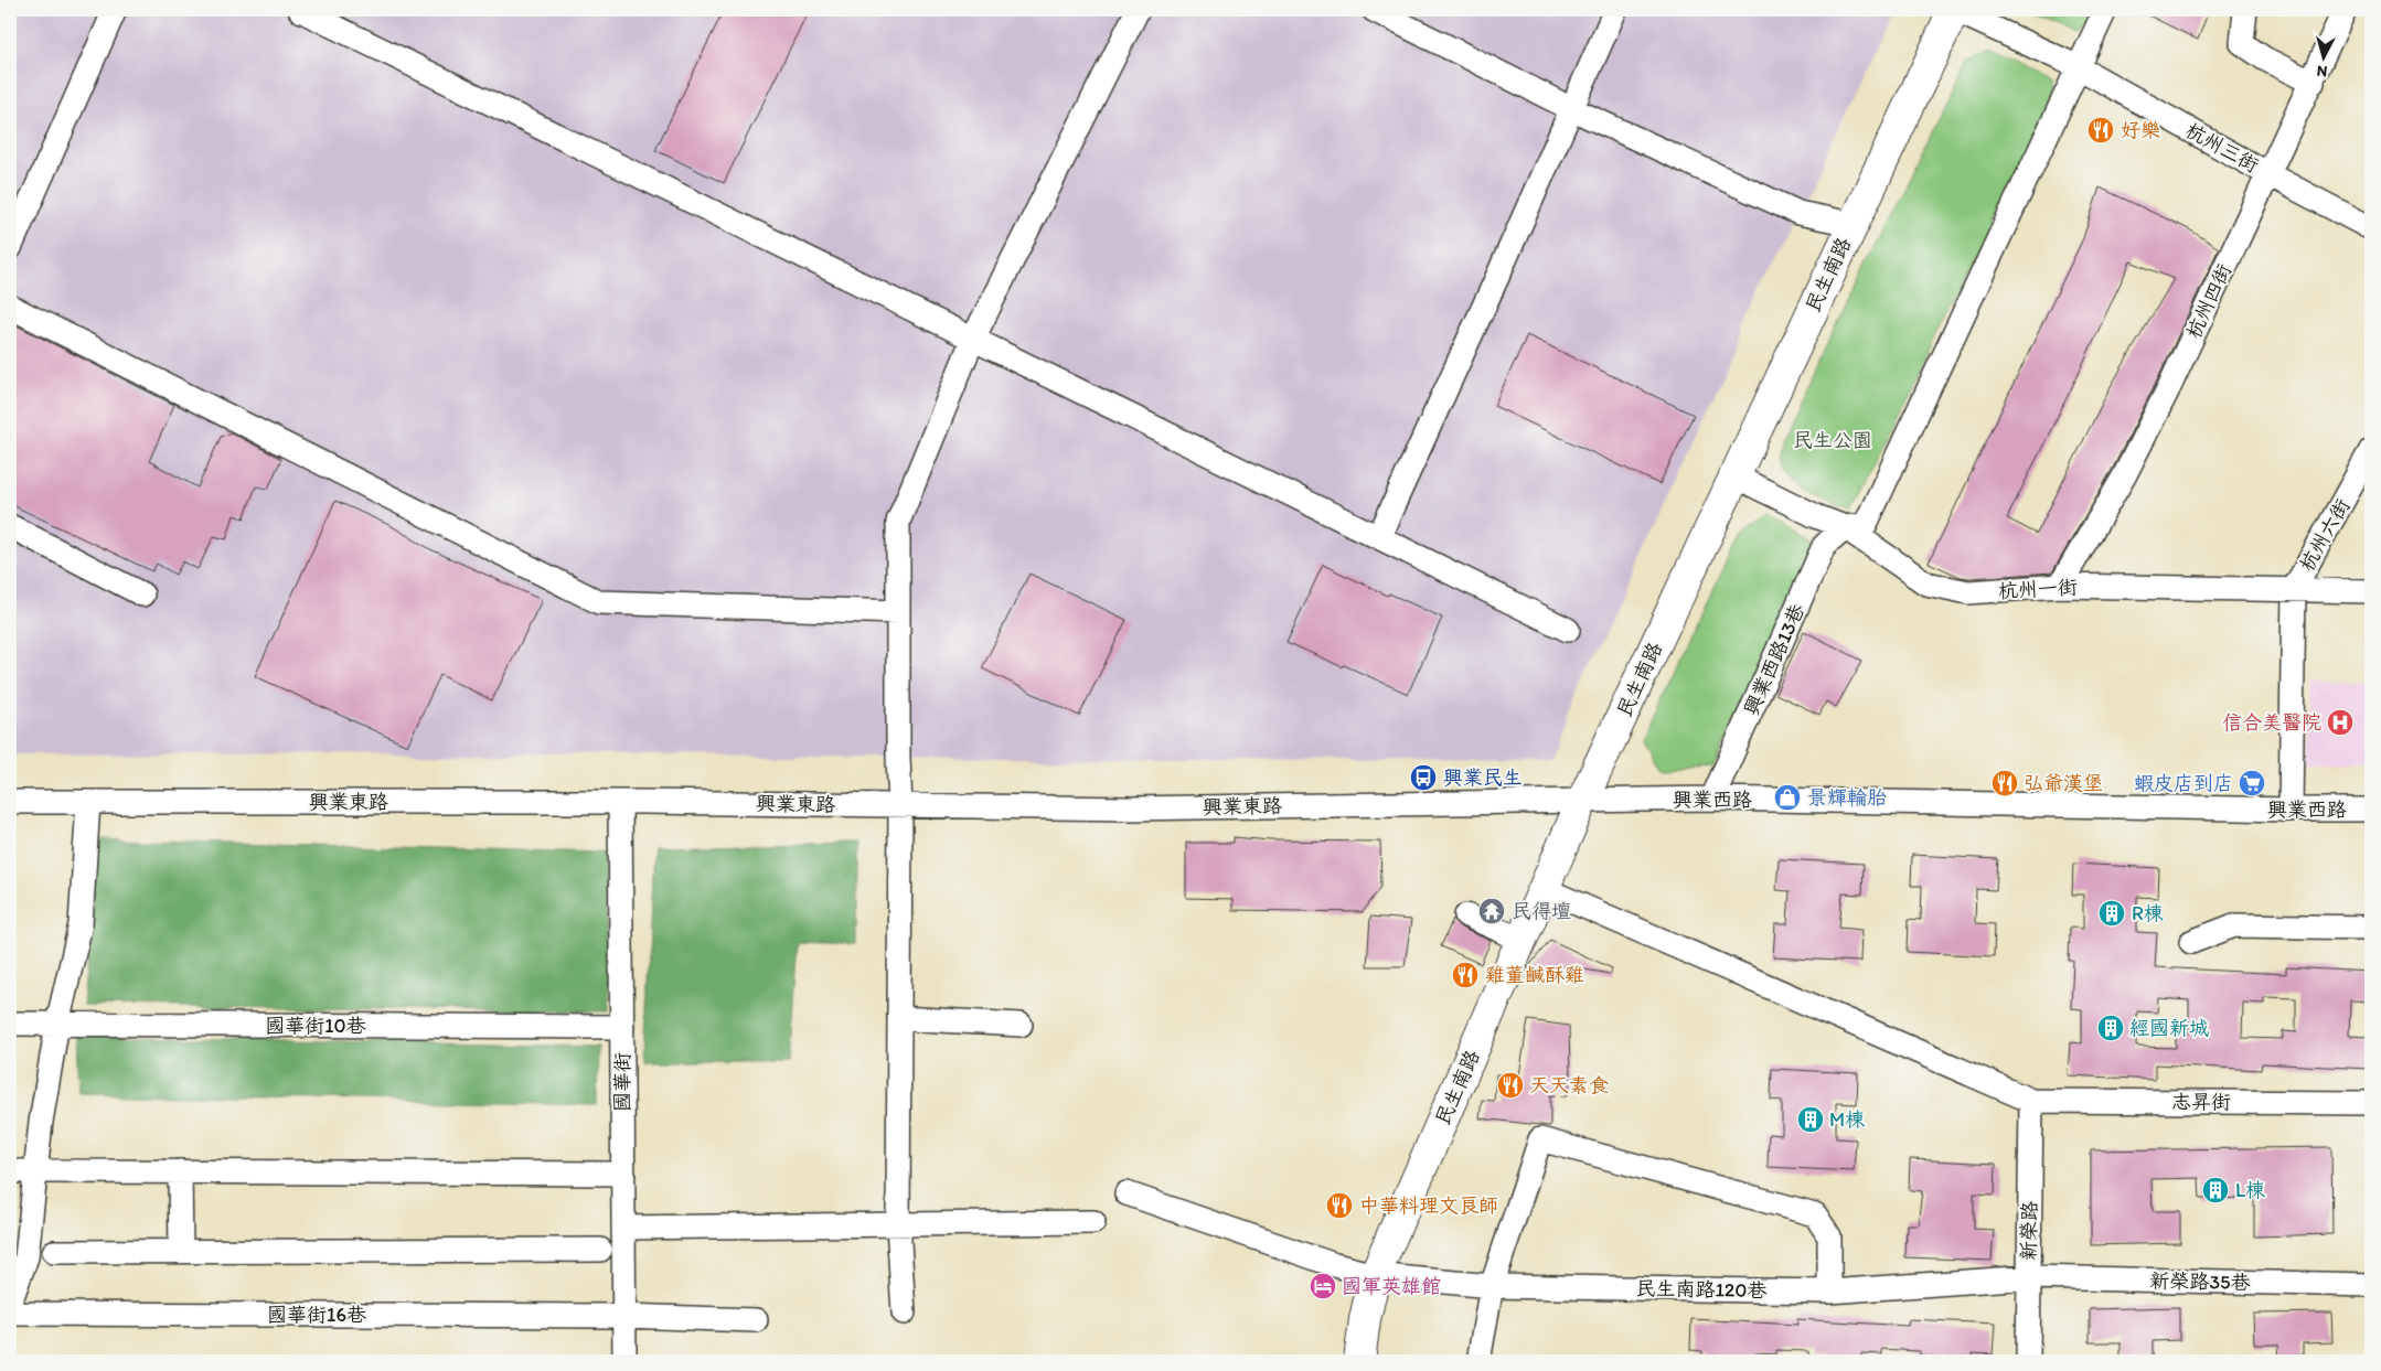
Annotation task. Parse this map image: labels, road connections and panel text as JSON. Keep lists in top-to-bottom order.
{
  "streets": {
    "main road": ["民生南路"],
    "street": [
      "杭州三街",
      "杭州四街",
      "杭州六街",
      "杭州一街",
      "興業西路13巷",
      "興業西路",
      "興業東路",
      "國華街10巷",
      "國華街",
      "志昇街",
      "新榮路",
      "新榮路35巷",
      "民生南路120巷",
      "國華街16巷"
    ]
  },
  "crossings": [
    ["杭州三街", "民生南路"],
    ["杭州三街", "杭州四街"],
    ["民生南路", "杭州一街"],
    ["民生南路", "興業西路"],
    ["民生南路", "興業東路"],
    ["民生南路", "民生南路120巷"],
    ["杭州四街", "杭州一街"],
    ["杭州六街", "杭州一街"],
    ["杭州一街", "興業西路13巷"],
    ["興業西路13巷", "興業西路"],
    ["興業西路", "興業東路"],
    ["興業東路", "國華街"],
    ["國華街10巷", "國華街"],
    ["國華街", "國華街16巷"],
    ["志昇街", "新榮路"],
    ["新榮路", "新榮路35巷"],
    ["新榮路", "民生南路120巷"],
    ["新榮路35巷", "民生南路120巷"]
  ],
  "parks": ["民生公園"],
  "places": {
    "restaurant": [
      "好樂",
      "弘爺漢堡",
      "雞董鹹酥雞",
      "天天素食",
      "中華料理文良師"
    ],
    "hospital": ["信合美醫院"],
    "bus stop": ["興業民生"],
    "supermarket": ["蝦皮店到店"],
    "shop": ["景輝輪胎"],
    "temple": ["民得壇"],
    "building": [
      "R棟",
      "經國新城",
      "M棟",
      "L棟"
    ],
    "hotel": ["國軍英雄館"]
  },
  "north": "bottom"
}
